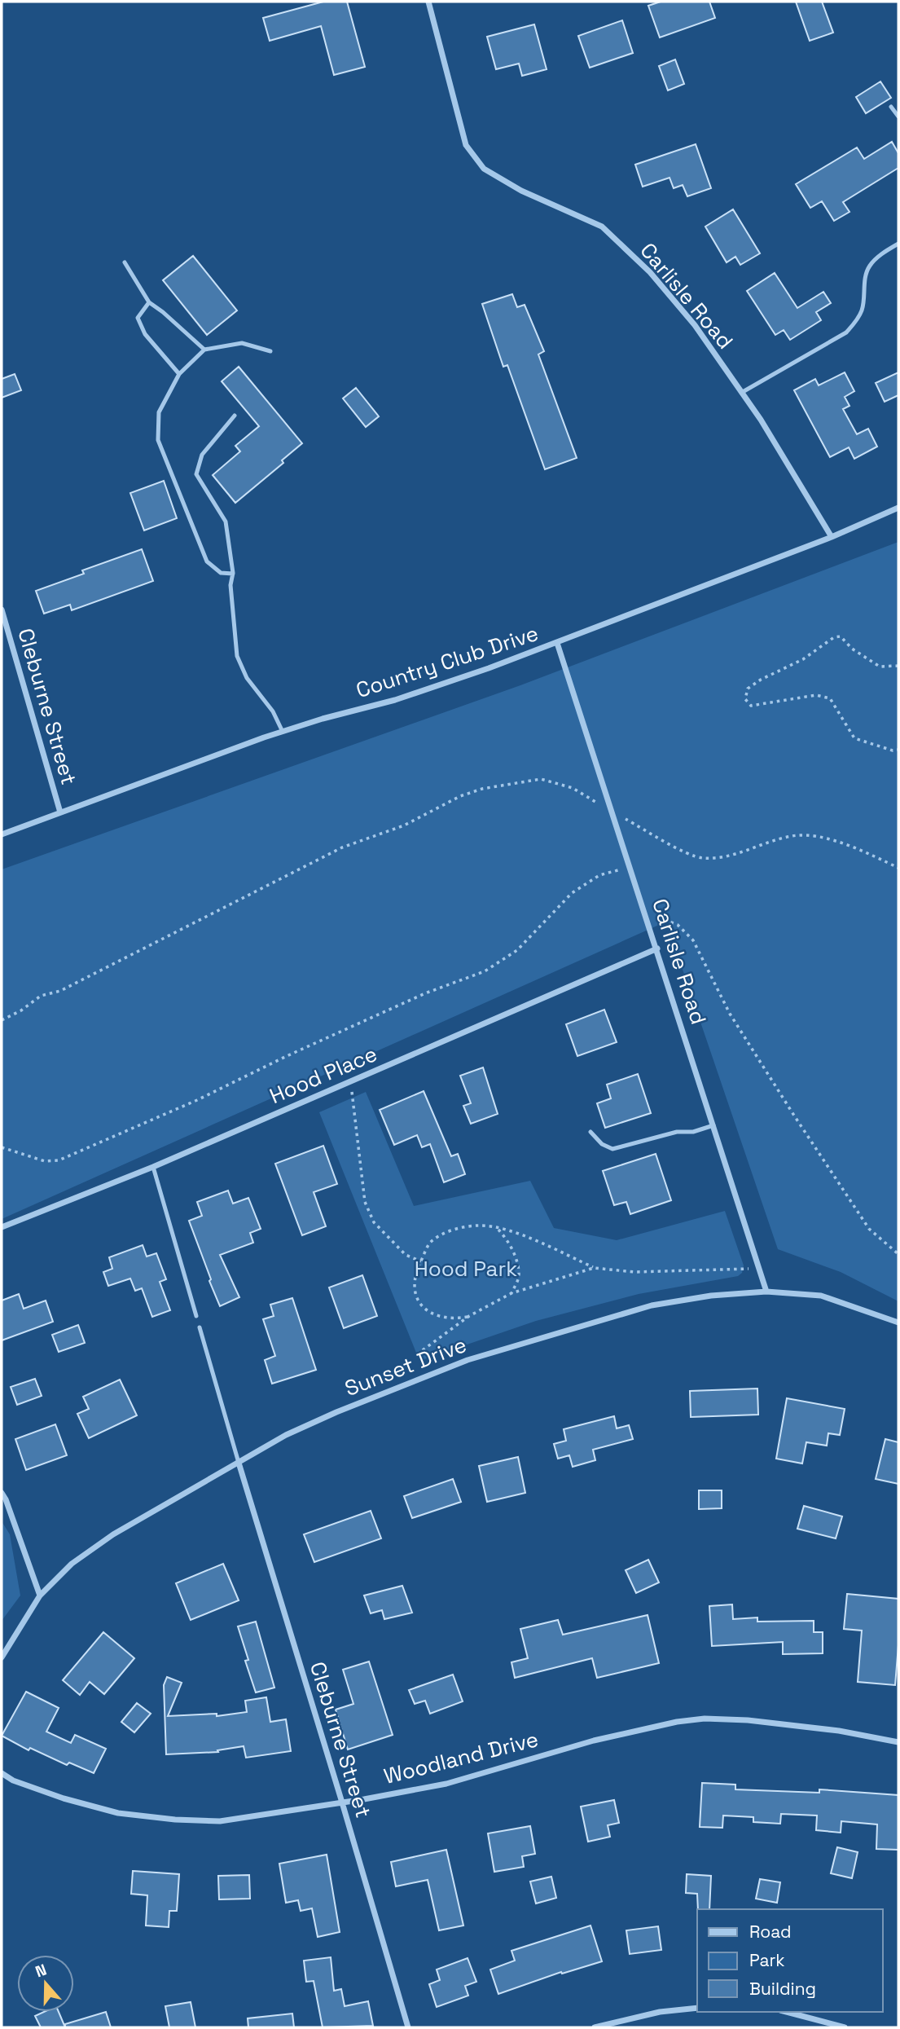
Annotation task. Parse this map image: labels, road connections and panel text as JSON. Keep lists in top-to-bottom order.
{
  "streets": {
    "street": [
      "Carlisle Road",
      "Country Club Drive",
      "Cleburne Street",
      "Hood Place",
      "Sunset Drive",
      "Woodland Drive"
    ]
  },
  "crossings": [
    ["Carlisle Road", "Country Club Drive"],
    ["Carlisle Road", "Hood Place"],
    ["Carlisle Road", "Sunset Drive"],
    ["Country Club Drive", "Cleburne Street"],
    ["Cleburne Street", "Sunset Drive"],
    ["Cleburne Street", "Woodland Drive"]
  ],
  "parks": ["Hood Park"],
  "legend": ["Road", "Park", "Building"],
  "north": "top"
}
